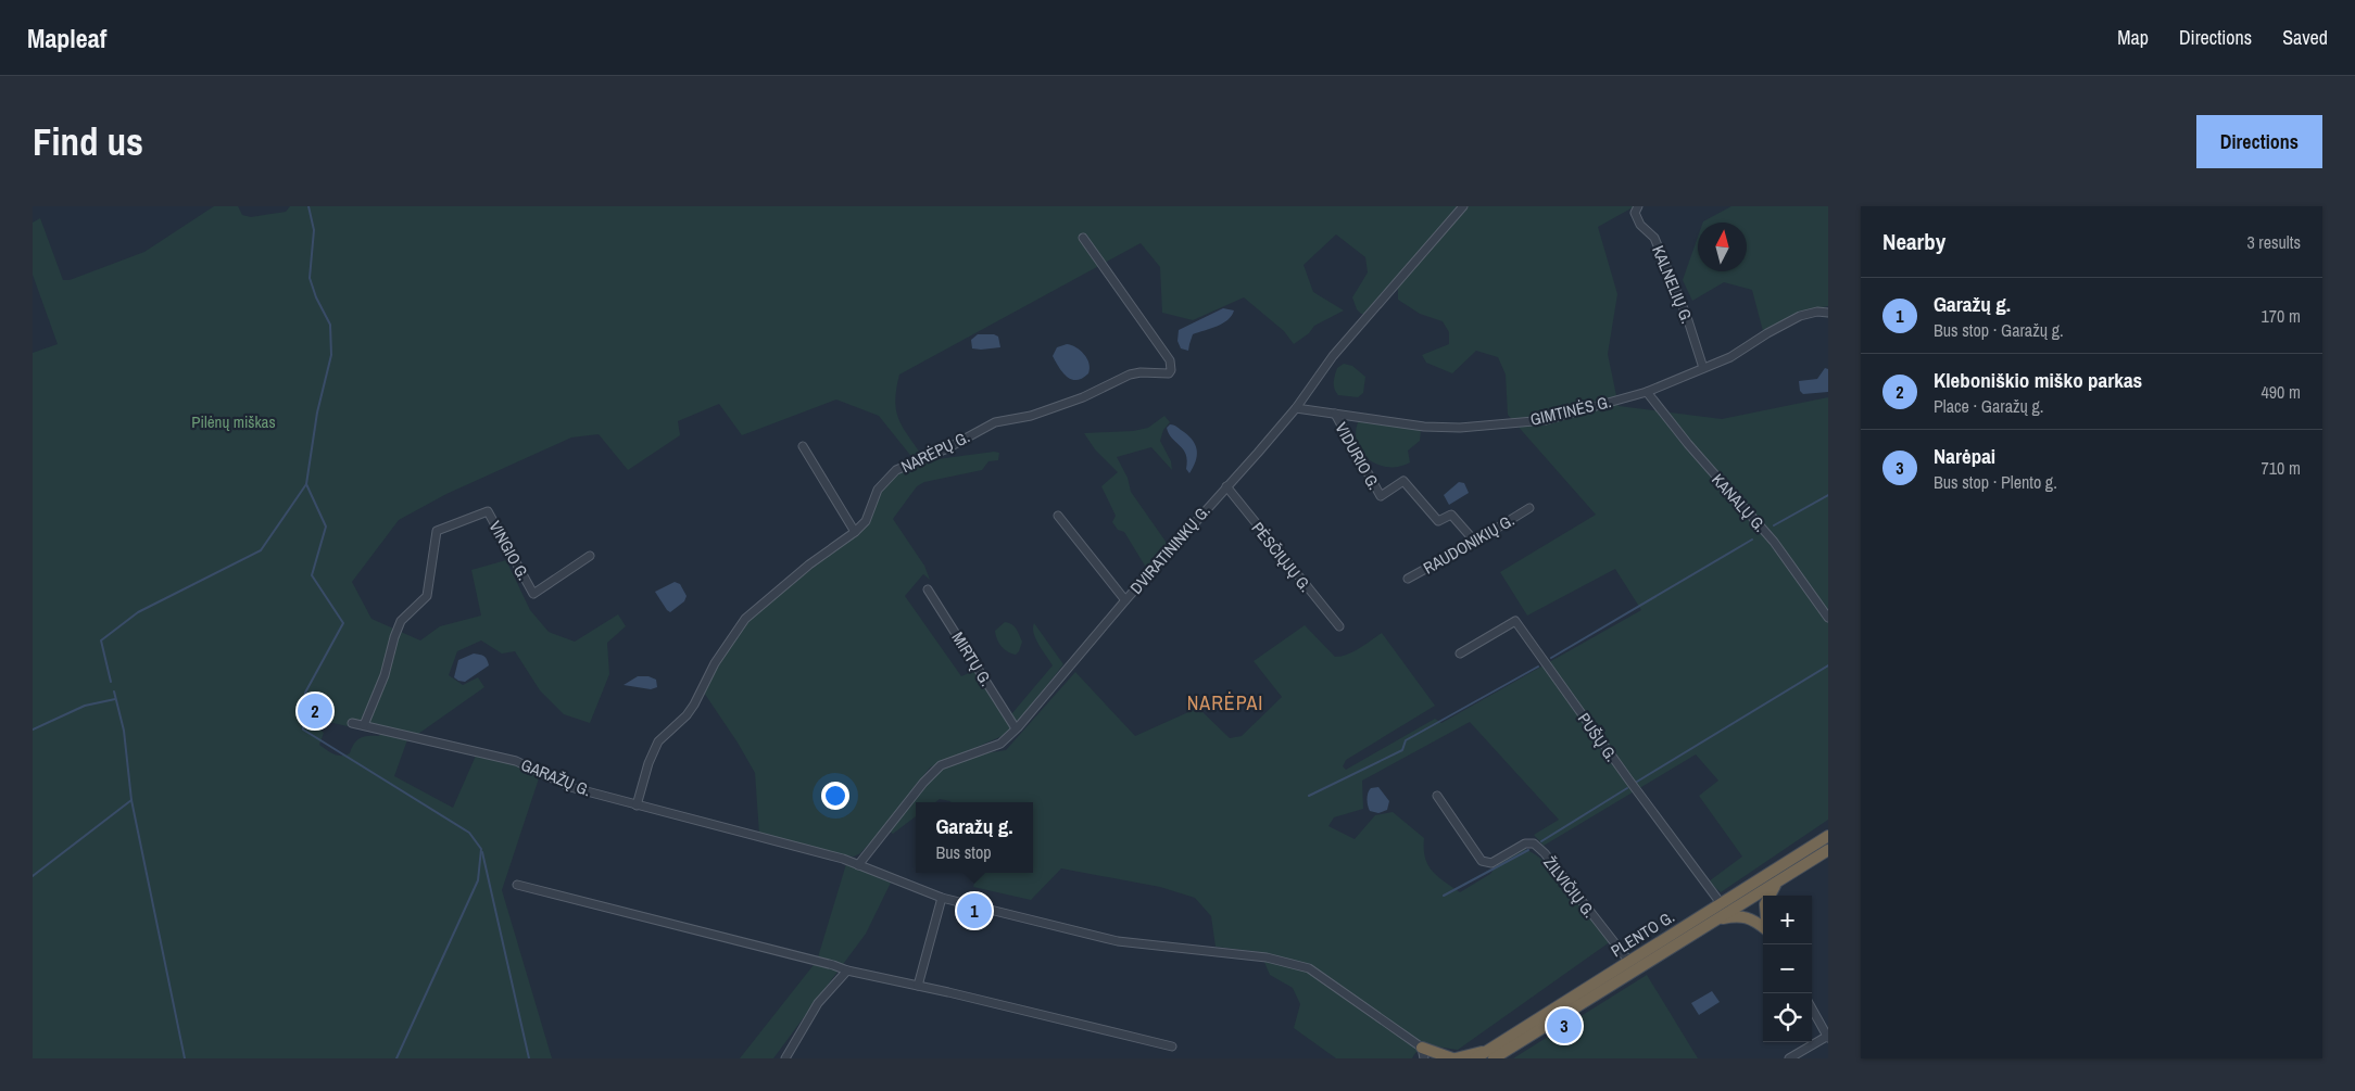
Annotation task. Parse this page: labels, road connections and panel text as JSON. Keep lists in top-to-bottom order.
{
  "streets": {
    "highway": ["PLENTO G."],
    "street": [
      "KALNELIŲ G.",
      "GIMTINĖS G.",
      "NARĖPŲ G.",
      "VIDURIO G.",
      "KANALŲ G.",
      "RAUDONIKIŲ G.",
      "DVIRATININKŲ G.",
      "VINGIO G.",
      "PĖSČIŲJŲ G.",
      "MIRTŲ G.",
      "PUŠŲ G.",
      "GARAŽŲ G.",
      "ŽILVIČIŲ G."
    ]
  },
  "crossings": [
    ["KALNELIŲ G.", "GIMTINĖS G."],
    ["GIMTINĖS G.", "VIDURIO G."],
    ["GIMTINĖS G.", "KANALŲ G."],
    ["GIMTINĖS G.", "DVIRATININKŲ G."],
    ["NARĖPŲ G.", "GARAŽŲ G."],
    ["VIDURIO G.", "RAUDONIKIŲ G."],
    ["DVIRATININKŲ G.", "PĖSČIŲJŲ G."],
    ["DVIRATININKŲ G.", "MIRTŲ G."],
    ["DVIRATININKŲ G.", "GARAŽŲ G."],
    ["VINGIO G.", "GARAŽŲ G."],
    ["PUŠŲ G.", "PLENTO G."],
    ["ŽILVIČIŲ G.", "PLENTO G."]
  ],
  "districts": ["NARĖPAI"],
  "parks": ["Pilėnų miškas"],
  "north": "top",
  "page": {
    "header": "Mapleaf",
    "nav": ["Map", "Directions", "Saved"],
    "buttons": "Directions",
    "title": "Find us",
    "heading": ["Nearby", "3 results"],
    "list": [
      {
        "mark": "1",
        "name": "Garažų g.",
        "note": "Bus stop · Garažų g.",
        "value": "170 m"
      },
      {
        "mark": "2",
        "name": "Kleboniškio miško parkas",
        "note": "Place · Garažų g.",
        "value": "490 m"
      },
      {
        "mark": "3",
        "name": "Narėpai",
        "note": "Bus stop · Plento g.",
        "value": "710 m"
      }
    ],
    "pins": ["2", "1", "3"],
    "popup": ["Garažų g.", "Bus stop"],
    "map_buttons": ["+", "−"]
  }
}
